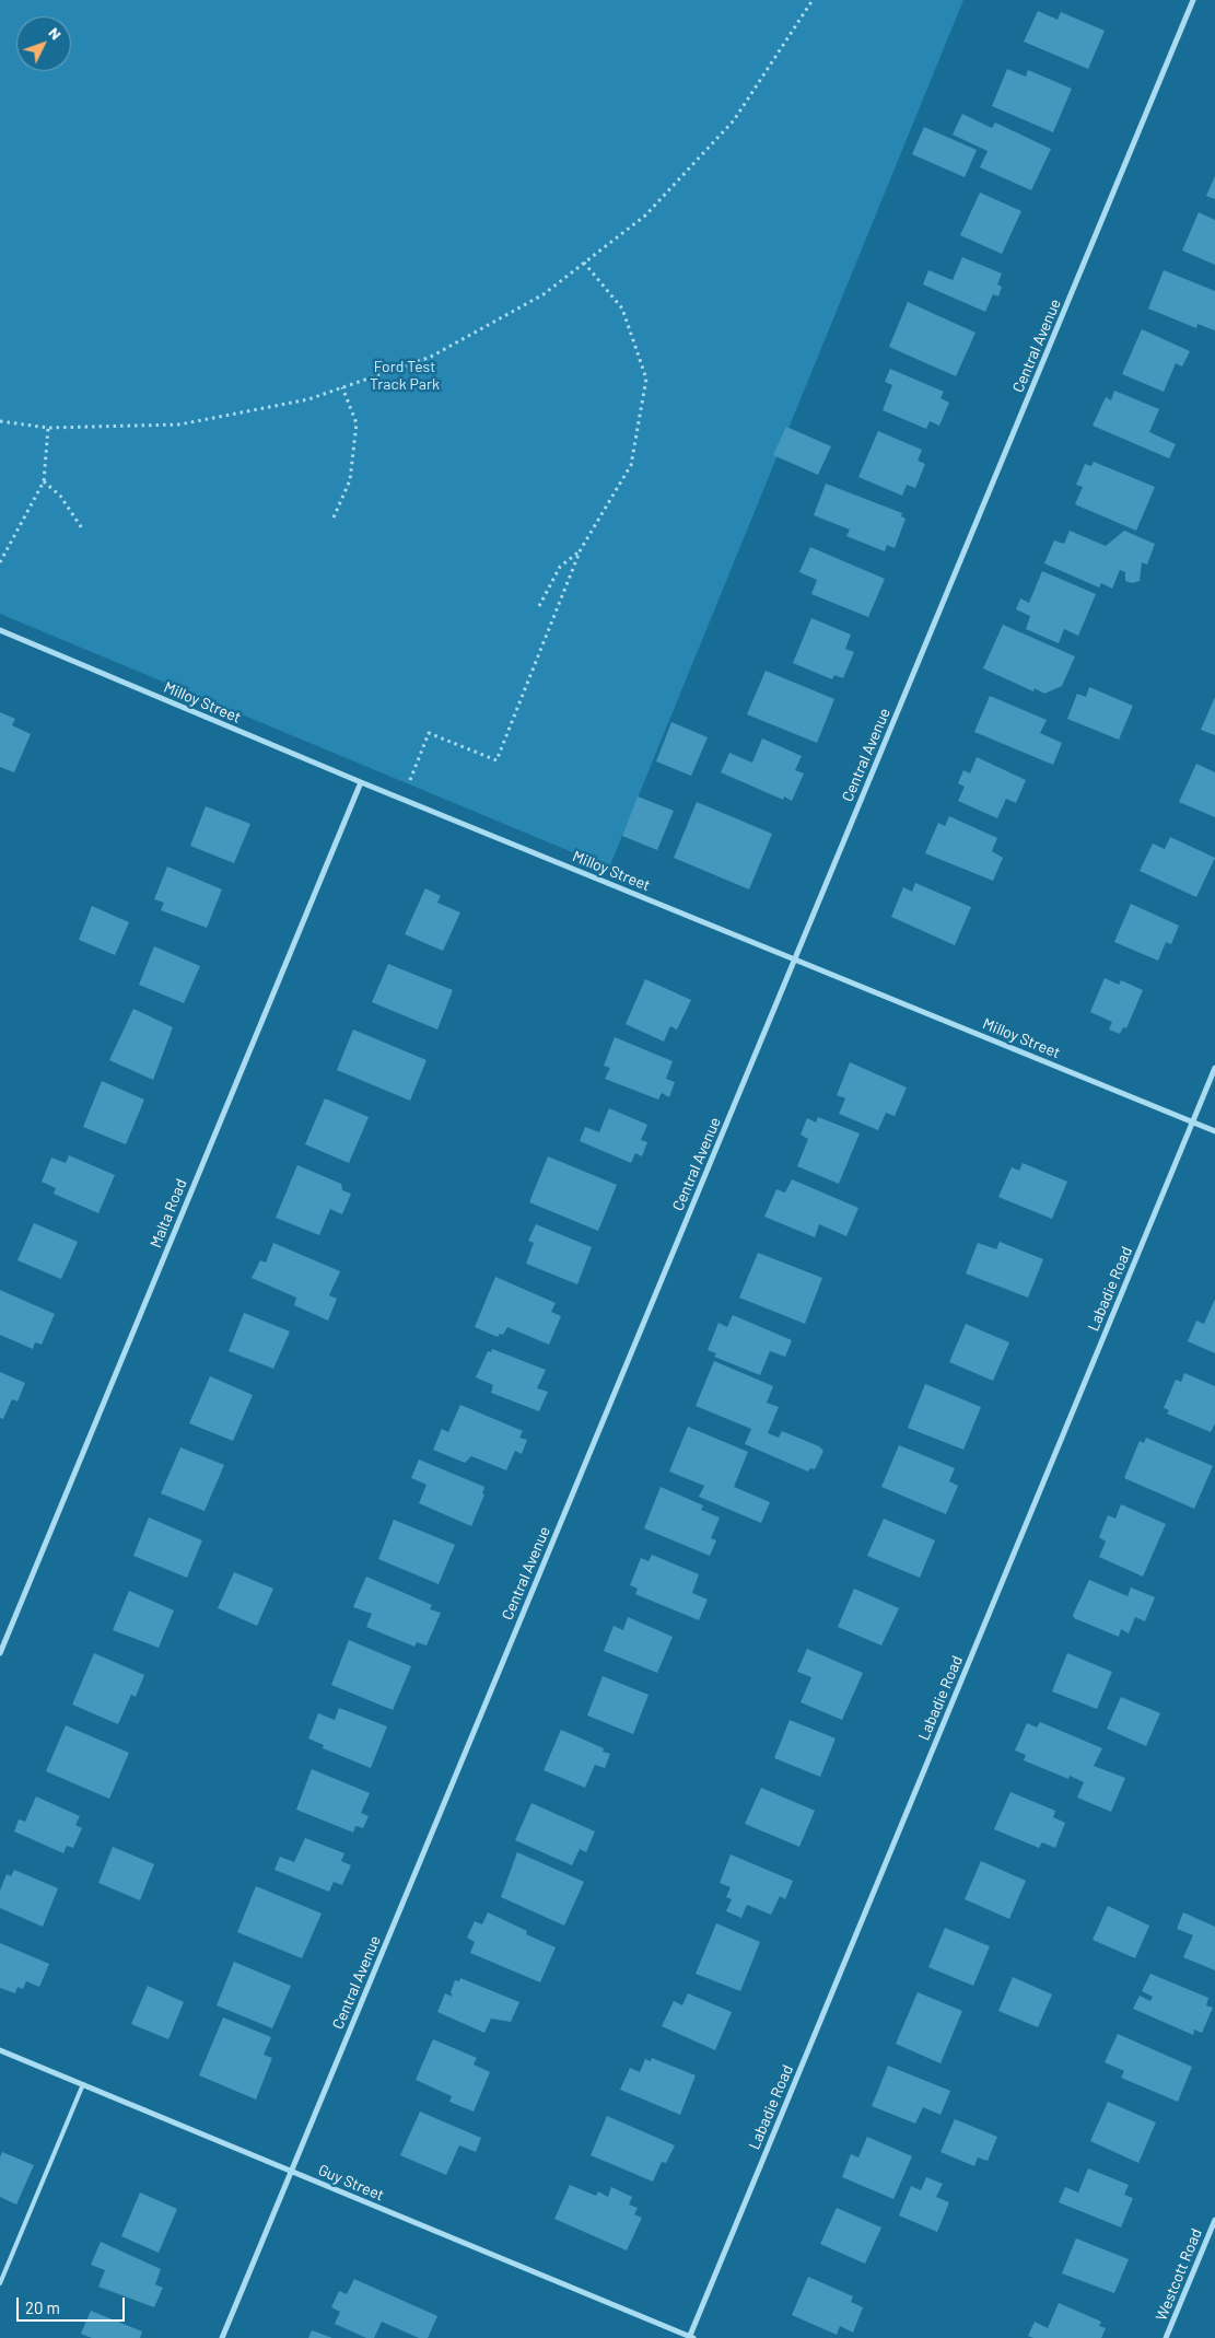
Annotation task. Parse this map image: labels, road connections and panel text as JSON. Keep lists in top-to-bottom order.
{
  "streets": {
    "street": [
      "Central Avenue",
      "Milloy Street",
      "Malta Road",
      "Labadie Road",
      "Guy Street",
      "Westcott Road"
    ]
  },
  "crossings": [
    ["Central Avenue", "Milloy Street"],
    ["Central Avenue", "Guy Street"],
    ["Milloy Street", "Malta Road"],
    ["Milloy Street", "Labadie Road"],
    ["Labadie Road", "Guy Street"]
  ],
  "parks": ["Ford Test Track Park"],
  "scale_bar": "20 m",
  "north": "top right"
}
